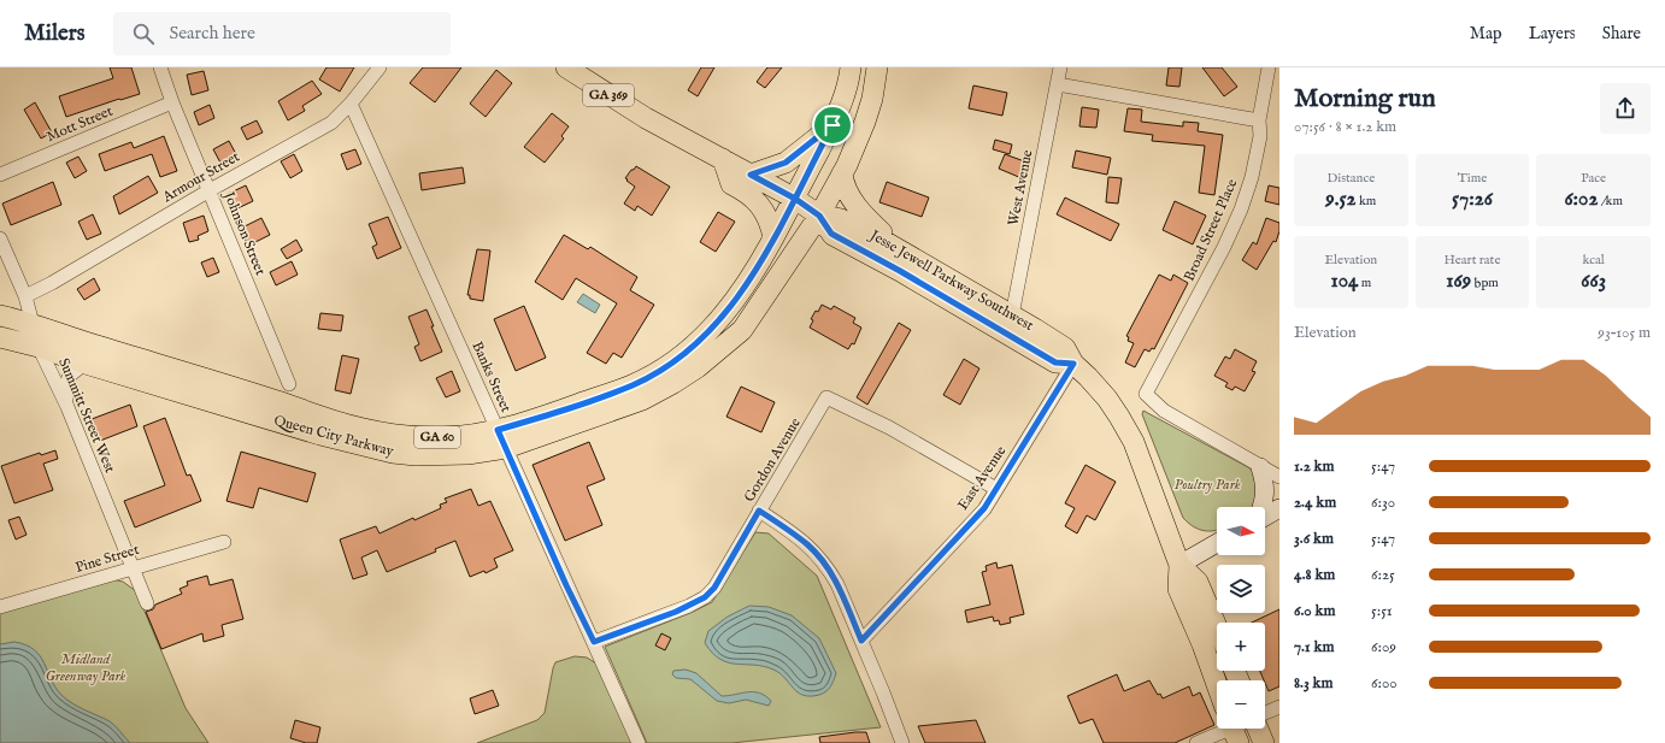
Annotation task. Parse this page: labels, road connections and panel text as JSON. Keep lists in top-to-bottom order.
{
  "streets": {
    "main road": [
      "GA 369",
      "Jesse Jewell Parkway Southwest",
      "Queen City Parkway",
      "GA 60"
    ],
    "street": [
      "Mott Street",
      "Armour Street",
      "West Avenue",
      "Broad Street Place",
      "Johnson Street",
      "Banks Street",
      "Summitt Street West",
      "Gordon Avenue",
      "East Avenue",
      "Pine Street"
    ]
  },
  "crossings": [
    ["Mott Street", "Johnson Street"],
    ["Armour Street", "Johnson Street"],
    ["Armour Street", "Banks Street"],
    ["Armour Street", "Summitt Street West"],
    ["West Avenue", "Jesse Jewell Parkway Southwest"],
    ["Jesse Jewell Parkway Southwest", "Queen City Parkway"],
    ["Jesse Jewell Parkway Southwest", "East Avenue"],
    ["Banks Street", "Queen City Parkway"],
    ["Banks Street", "Gordon Avenue"],
    ["Summitt Street West", "Queen City Parkway"],
    ["Summitt Street West", "Pine Street"],
    ["Gordon Avenue", "East Avenue"]
  ],
  "parks": ["Poultry Park", "Midland Greenway Park"],
  "north": "right",
  "page": {
    "header": "Milers",
    "search": "Search here",
    "nav": ["Map", "Layers", "Share"],
    "heading": ["Morning run", "07:56 · 8 × 1.2 km"],
    "stats": [
      ["Distance", "9.52 km"],
      ["Time", "57:26"],
      ["Pace", "6:02 /km"],
      ["Elevation", "104 m"],
      ["Heart rate", "169 bpm"],
      ["kcal", "663"]
    ],
    "chart": ["Elevation", "93–105 m"],
    "list": [
      {
        "name": "1.2 km",
        "note": "5:47"
      },
      {
        "name": "2.4 km",
        "note": "6:30"
      },
      {
        "name": "3.6 km",
        "note": "5:47"
      },
      {
        "name": "4.8 km",
        "note": "6:25"
      },
      {
        "name": "6.0 km",
        "note": "5:51"
      },
      {
        "name": "7.1 km",
        "note": "6:09"
      },
      {
        "name": "8.3 km",
        "note": "6:00"
      }
    ],
    "map_buttons": ["+", "−"]
  }
}
